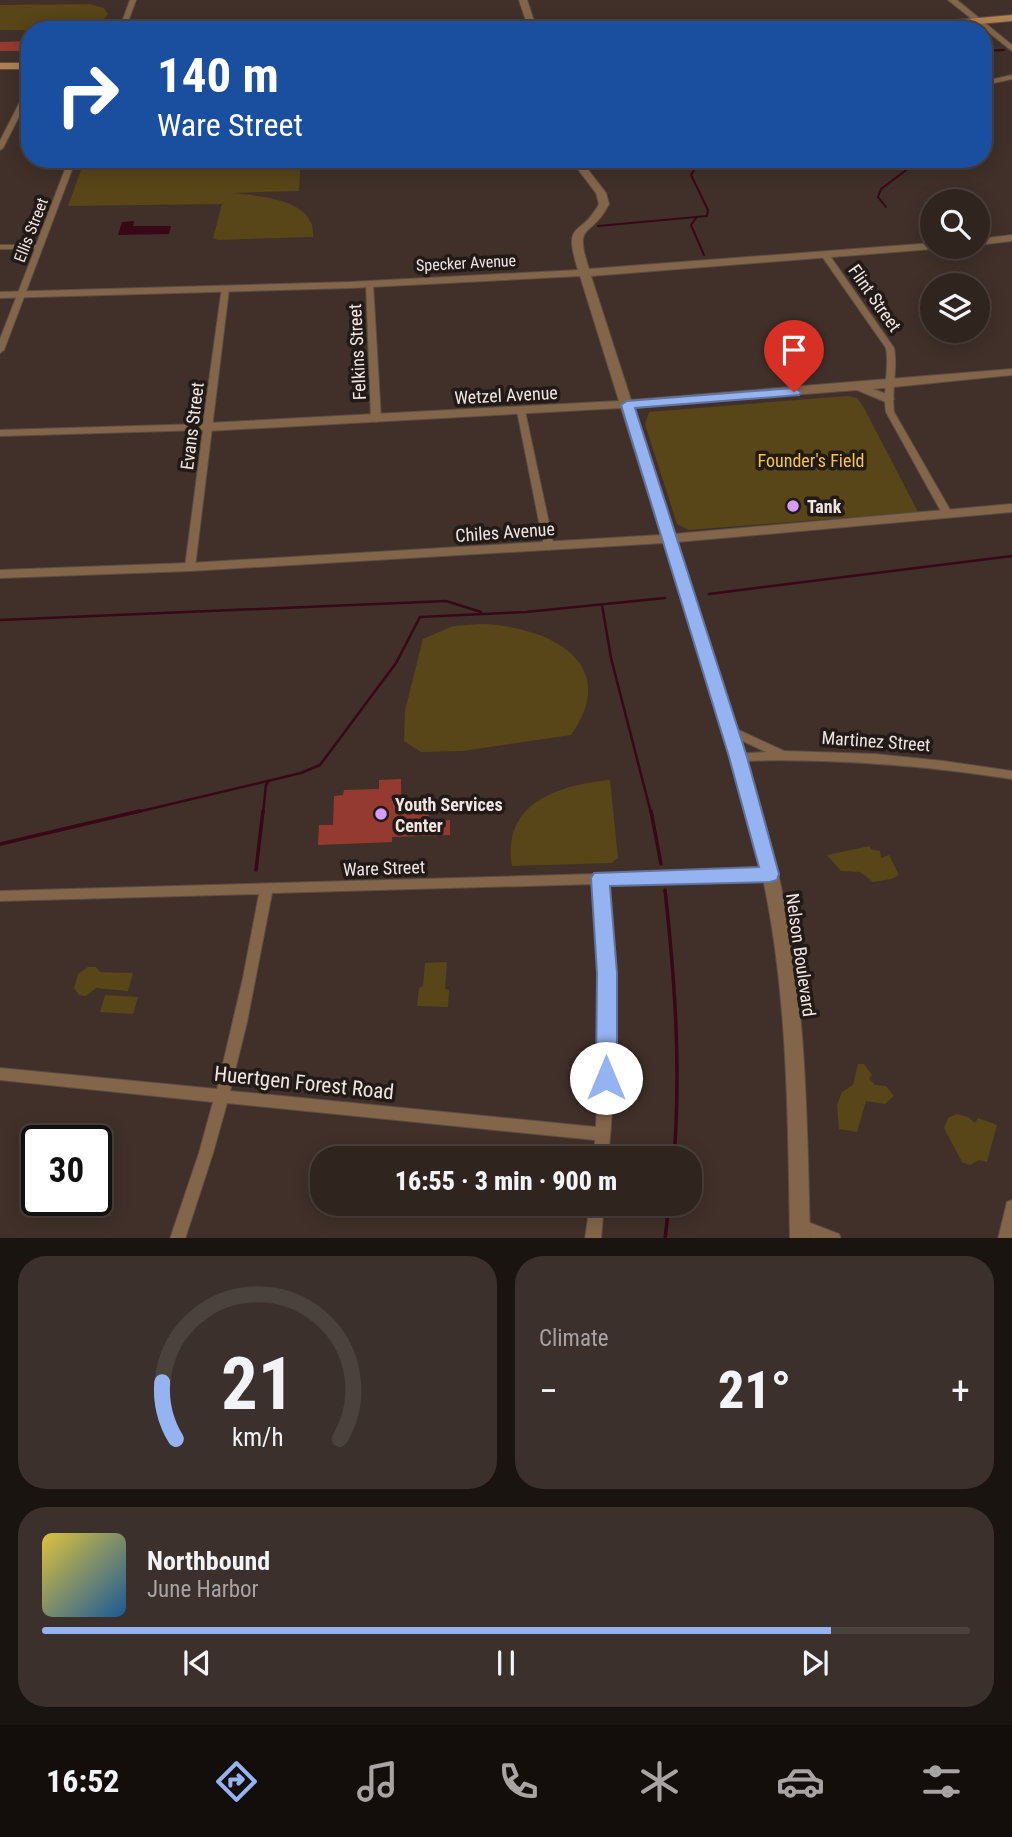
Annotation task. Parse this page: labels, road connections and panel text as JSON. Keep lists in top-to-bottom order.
{
  "streets": {
    "street": [
      "Ellis Street",
      "Specker Avenue",
      "Flint Street",
      "Felkins Street",
      "Wetzel Avenue",
      "Evans Street",
      "Chiles Avenue",
      "Martinez Street",
      "Ware Street",
      "Nelson Boulevard",
      "Huertgen Forest Road"
    ]
  },
  "crossings": [
    ["Ellis Street", "Specker Avenue"],
    ["Specker Avenue", "Flint Street"],
    ["Specker Avenue", "Felkins Street"],
    ["Specker Avenue", "Evans Street"],
    ["Specker Avenue", "Nelson Boulevard"],
    ["Flint Street", "Wetzel Avenue"],
    ["Flint Street", "Chiles Avenue"],
    ["Felkins Street", "Wetzel Avenue"],
    ["Wetzel Avenue", "Evans Street"],
    ["Wetzel Avenue", "Nelson Boulevard"],
    ["Evans Street", "Chiles Avenue"],
    ["Chiles Avenue", "Nelson Boulevard"],
    ["Martinez Street", "Nelson Boulevard"],
    ["Ware Street", "Nelson Boulevard"]
  ],
  "parks": ["Founder's Field"],
  "places": ["Tank", "Youth Services Center"],
  "page": {
    "turn": ["140 m", "Ware Street"],
    "limit": "30",
    "trip": "16:55 · 3 min · 900 m",
    "tile": "Climate",
    "heat": ["−", "21°", "+"],
    "song": ["Northbound", "June Harbor"],
    "tabs": "16:52",
    "gauge": ["21", "km/h"]
  }
}
